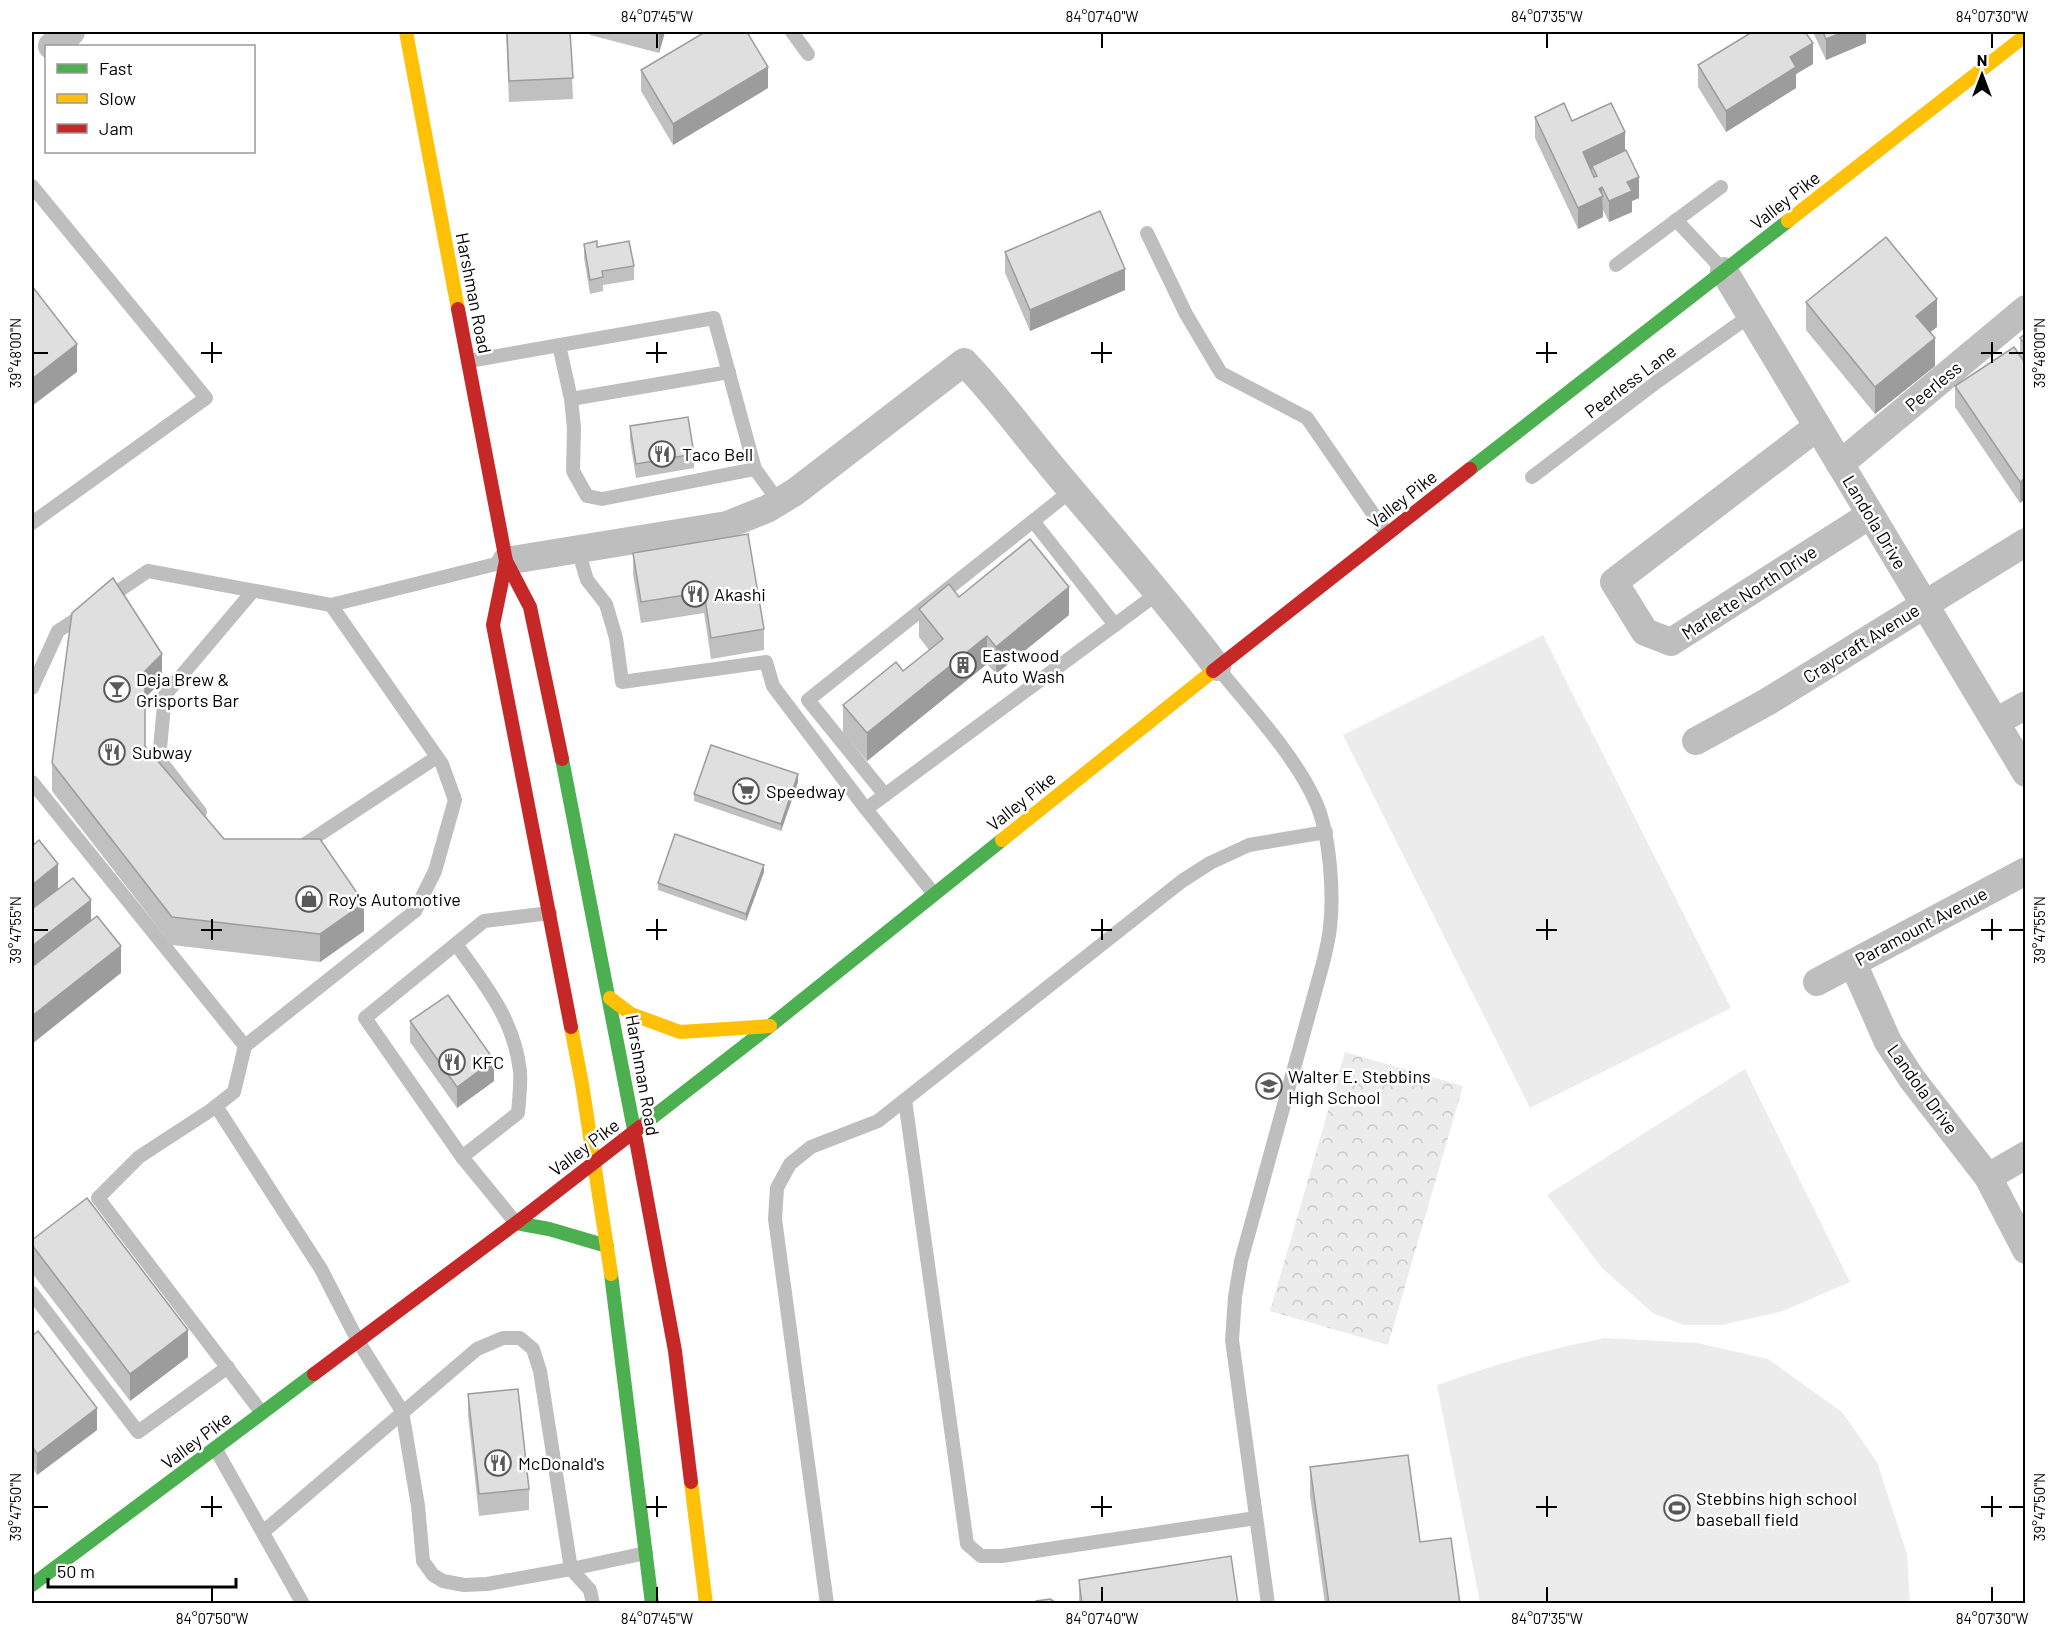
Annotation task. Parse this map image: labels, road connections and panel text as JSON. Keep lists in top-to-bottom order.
{
  "streets": {
    "main road": ["Valley Pike", "Harshman Road"],
    "street": [
      "Peerless",
      "Landola Drive",
      "Marlette North Drive",
      "Craycraft Avenue",
      "Paramount Avenue"
    ],
    "lane": ["Peerless Lane"]
  },
  "crossings": [
    ["Valley Pike", "Harshman Road"],
    ["Valley Pike", "Landola Drive"],
    ["Peerless Lane", "Landola Drive"],
    ["Peerless", "Landola Drive"],
    ["Landola Drive", "Marlette North Drive"],
    ["Landola Drive", "Craycraft Avenue"],
    ["Landola Drive", "Paramount Avenue"]
  ],
  "places": {
    "restaurant": [
      "Taco Bell",
      "Akashi",
      "Subway",
      "KFC",
      "McDonald's"
    ],
    "building": ["Eastwood Auto Wash"],
    "bar": ["Deja Brew & Grisports Bar"],
    "supermarket": ["Speedway"],
    "shop": ["Roy's Automotive"],
    "school or university": ["Walter E. Stebbins High School"],
    "sports": ["Stebbins high school baseball field"]
  },
  "legend": ["Fast", "Slow", "Jam"],
  "scale_bar": "50 m",
  "north": "top",
  "coordinates": [
    "84°07'45\"W",
    "84°07'40\"W",
    "84°07'35\"W",
    "84°07'30\"W",
    "39°48'00\"N",
    "39°47'55\"N",
    "39°47'50\"N",
    "84°07'50\"W"
  ]
}
